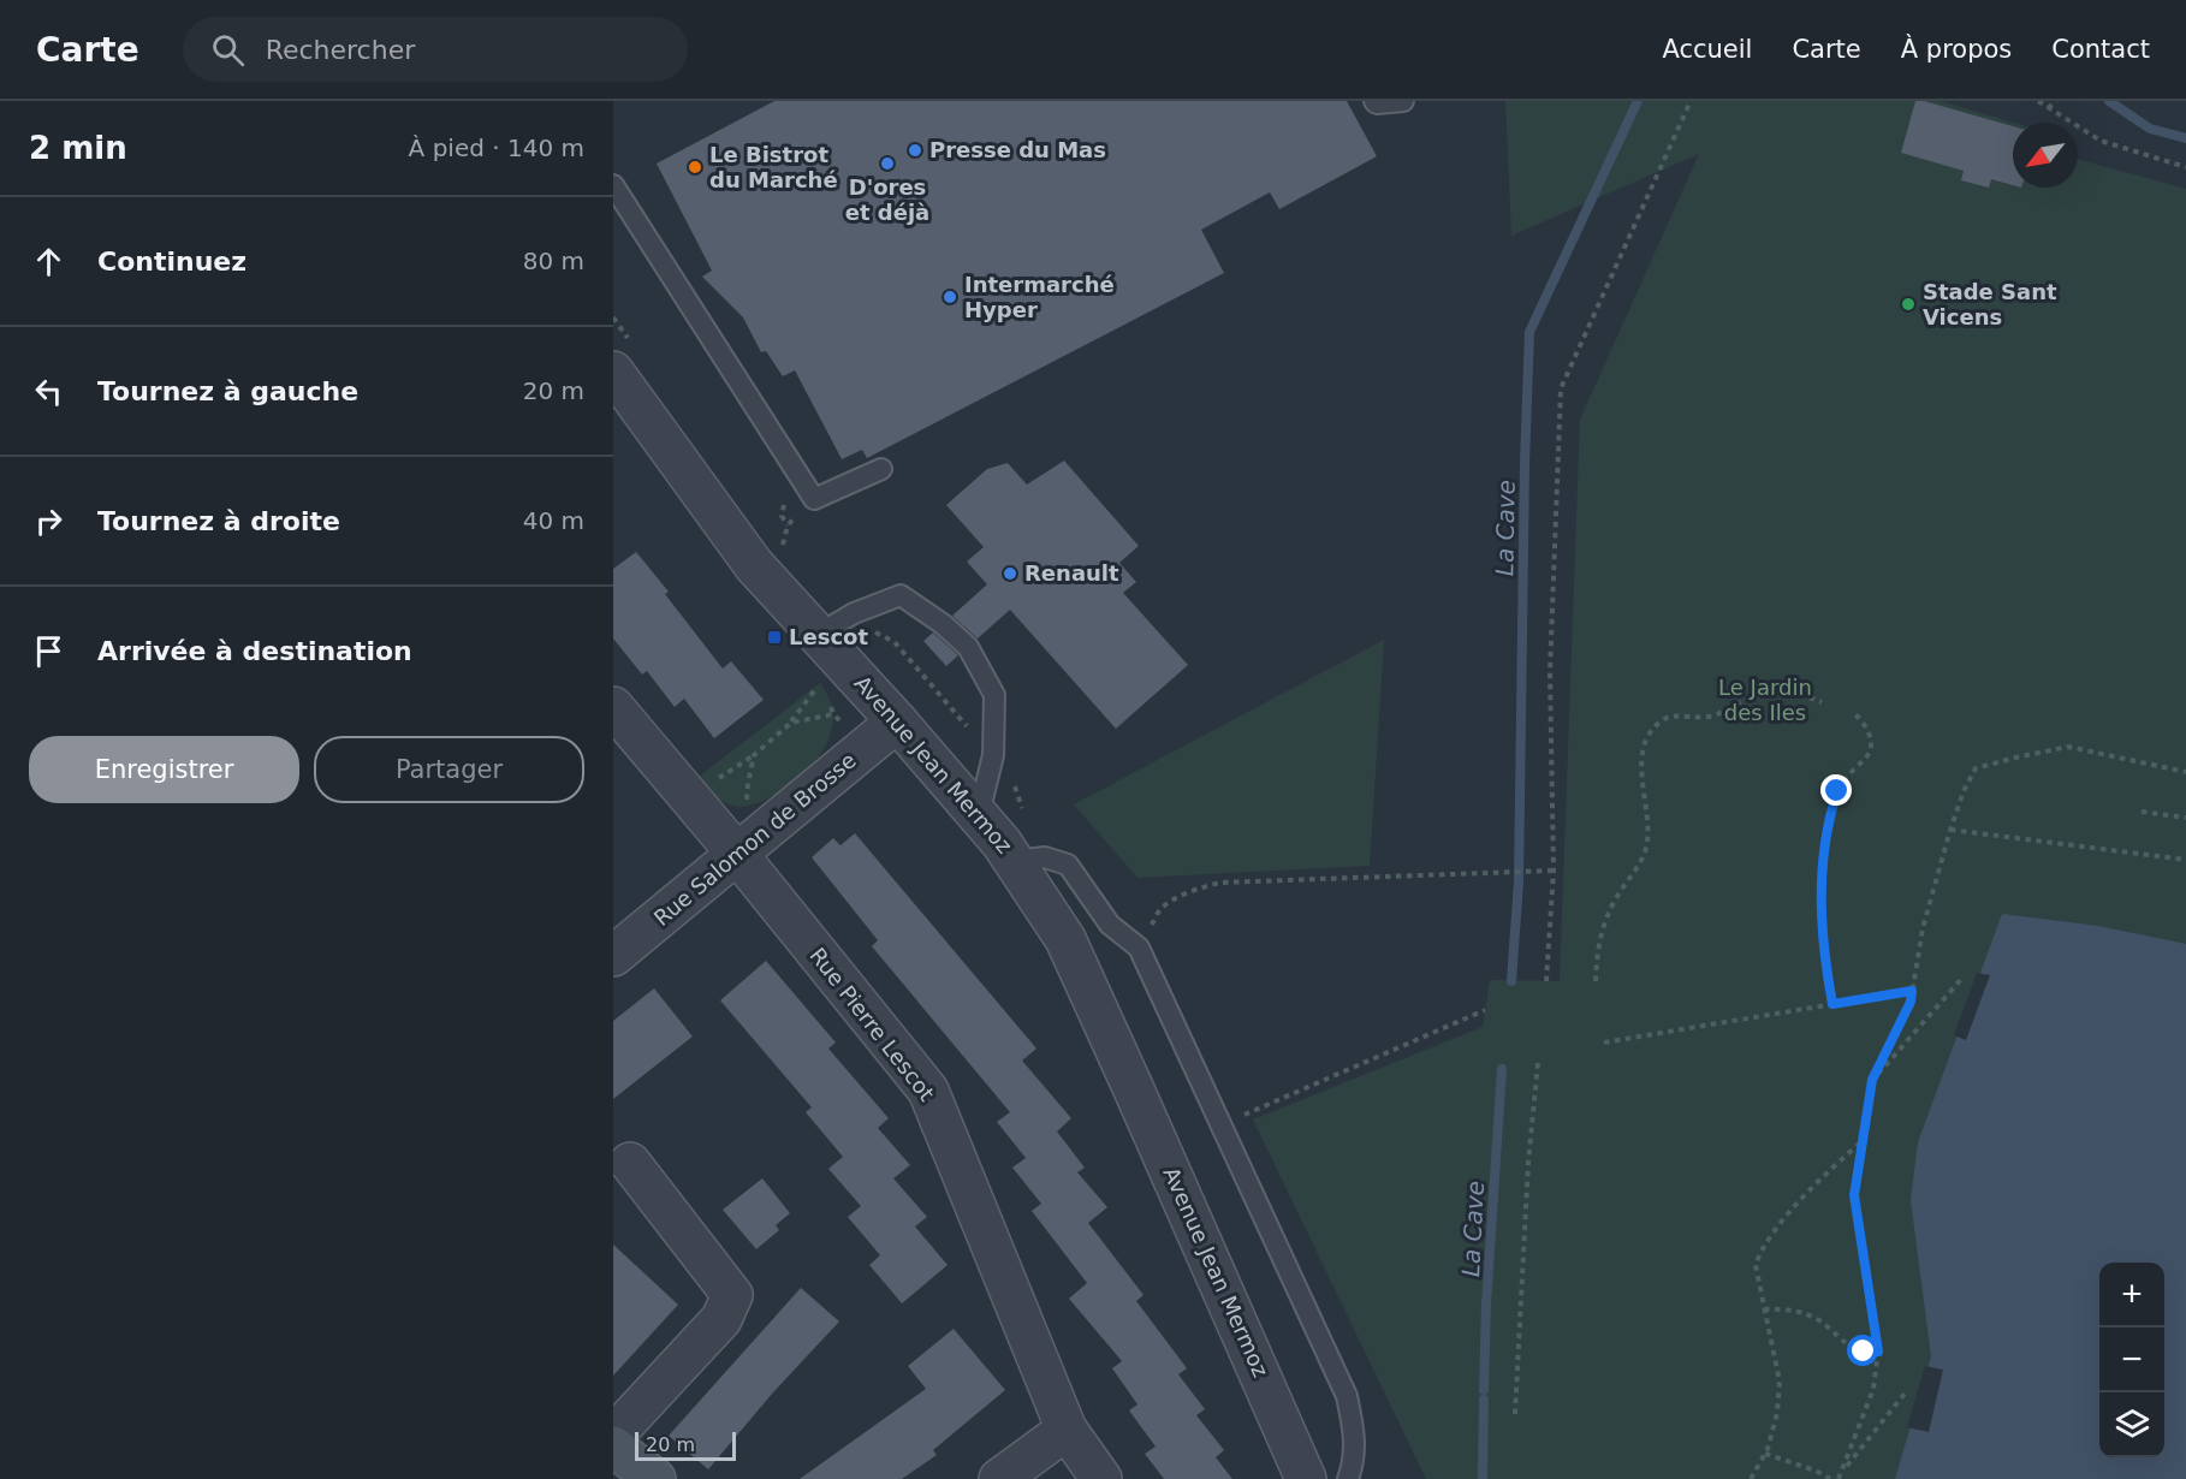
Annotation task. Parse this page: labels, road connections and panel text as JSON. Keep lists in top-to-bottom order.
{
  "streets": {
    "street": ["Avenue Jean Mermoz", "Rue Salomon de Brosse", "Rue Pierre Lescot"]
  },
  "crossings": [
    ["Avenue Jean Mermoz", "Rue Salomon de Brosse"],
    ["Rue Salomon de Brosse", "Rue Pierre Lescot"]
  ],
  "water": ["La Cave"],
  "parks": ["Le Jardin des Iles"],
  "places": {
    "other": [
      "Presse du Mas",
      "D'ores et déjà",
      "Le Bistrot du Marché",
      "Intermarché Hyper",
      "Stade Sant Vicens",
      "Renault"
    ],
    "transit": ["Lescot"]
  },
  "scale_bar": "20 m",
  "north": "bottom left",
  "page": {
    "header": "Carte",
    "search": "Rechercher",
    "nav": [
      "Accueil",
      "Carte",
      "À propos",
      "Contact"
    ],
    "heading": ["2 min", "À pied · 140 m"],
    "list": [
      ["Continuez", "80 m"],
      ["Tournez à gauche", "20 m"],
      ["Tournez à droite", "40 m"],
      "Arrivée à destination"
    ],
    "buttons": ["Enregistrer", "Partager"],
    "map_buttons": ["+", "−"],
    "scale": "20 m"
  }
}
